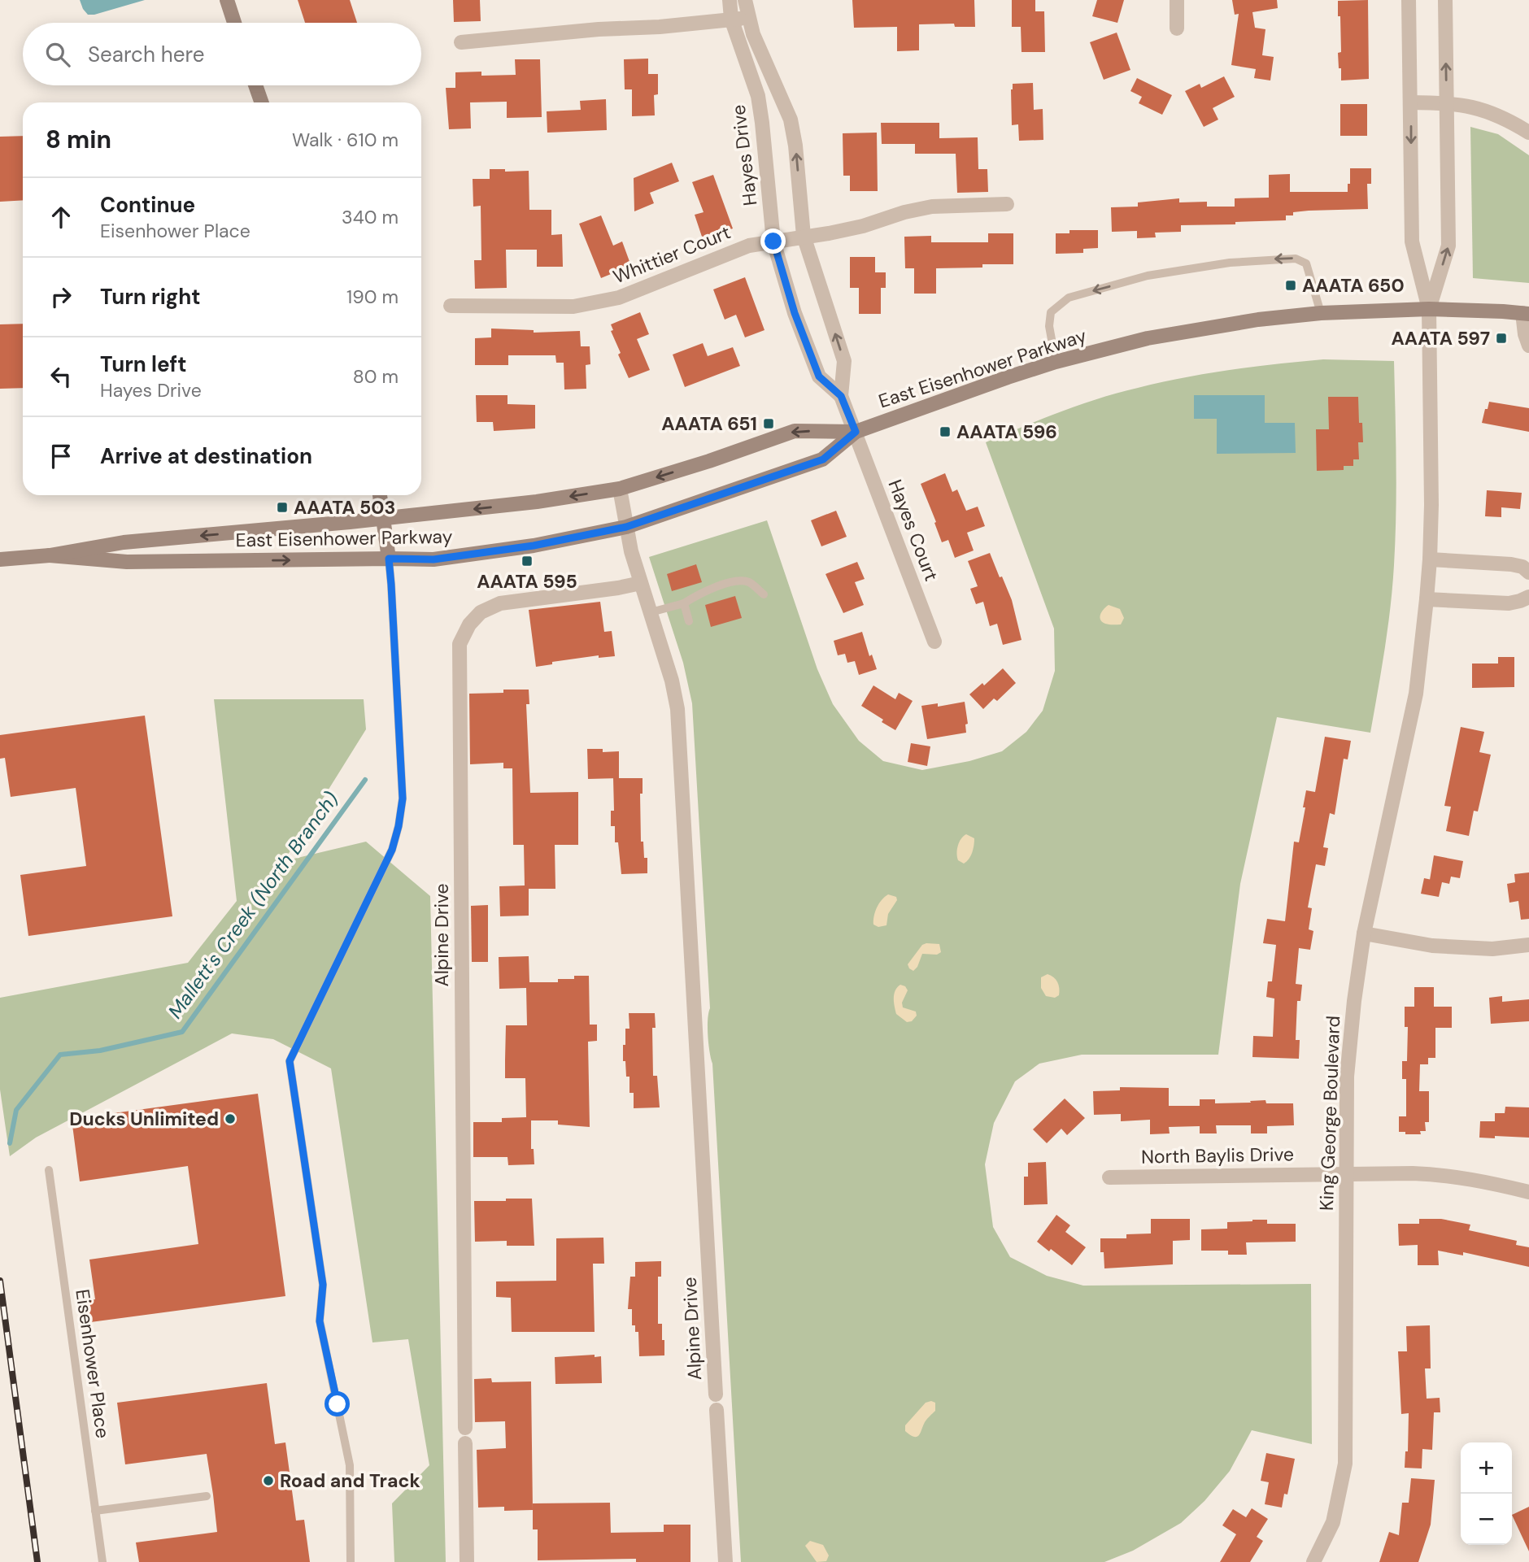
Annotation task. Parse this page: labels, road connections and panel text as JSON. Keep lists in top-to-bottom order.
{
  "streets": {
    "main road": ["East Eisenhower Parkway"],
    "street": [
      "Hayes Drive",
      "Whittier Court",
      "Hayes Court",
      "Alpine Drive",
      "King George Boulevard",
      "North Baylis Drive"
    ],
    "lane": ["Eisenhower Place"]
  },
  "crossings": [
    ["Hayes Drive", "Whittier Court"],
    ["Hayes Drive", "East Eisenhower Parkway"],
    ["Hayes Drive", "Hayes Court"],
    ["East Eisenhower Parkway", "Hayes Court"],
    ["East Eisenhower Parkway", "Alpine Drive"],
    ["East Eisenhower Parkway", "King George Boulevard"],
    ["King George Boulevard", "North Baylis Drive"]
  ],
  "water": ["Mallett's Creek (North Branch)"],
  "places": {
    "transit": [
      "AAATA 650",
      "AAATA 597",
      "AAATA 651",
      "AAATA 596",
      "AAATA 503",
      "AAATA 595"
    ],
    "other": ["Ducks Unlimited", "Road and Track"]
  },
  "page": {
    "search": "Search here",
    "heading": ["8 min", "Walk · 610 m"],
    "list": [
      ["Continue", "Eisenhower Place", "340 m"],
      ["Turn right", "190 m"],
      ["Turn left", "Hayes Drive", "80 m"],
      "Arrive at destination"
    ],
    "map_buttons": ["+", "−"]
  }
}
